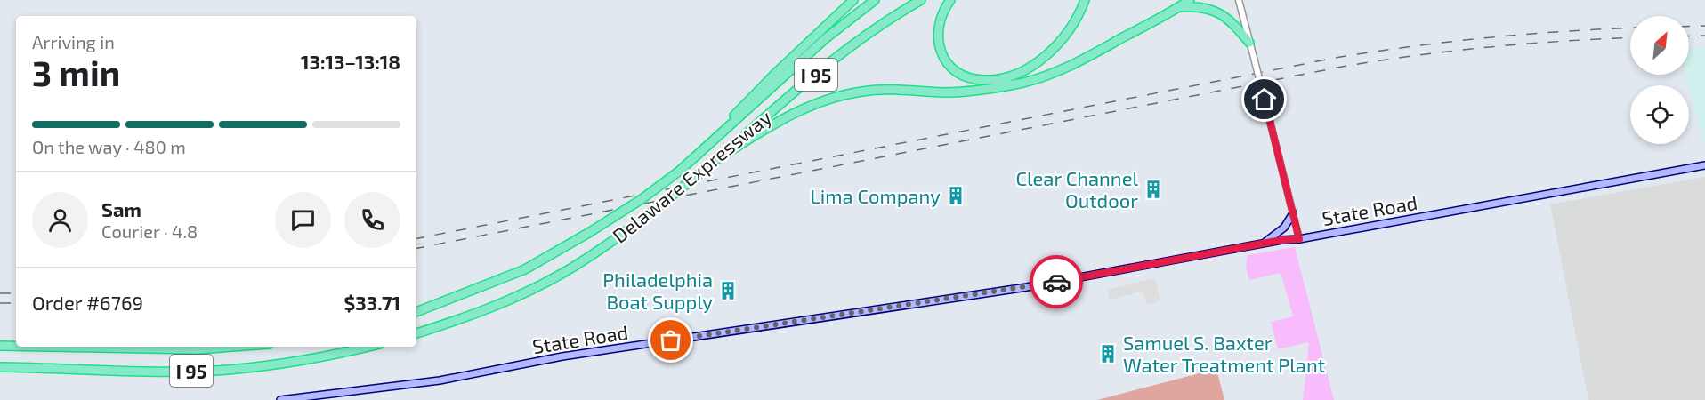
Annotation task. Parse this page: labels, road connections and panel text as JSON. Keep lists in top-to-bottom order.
{
  "streets": {
    "highway": ["I 95", "Delaware Expressway"],
    "main road": ["State Road"]
  },
  "places": {
    "building": [
      "Clear Channel Outdoor",
      "Lima Company",
      "Philadelphia Boat Supply",
      "Samuel S. Baxter Water Treatment Plant"
    ]
  },
  "north": "top right",
  "page": {
    "heading": ["3 min", "Arriving in", "13:13–13:18"],
    "panel": [
      "Sam",
      "Courier · 4.8",
      "Order #6769",
      "$33.71"
    ],
    "bar": "On the way · 480 m"
  }
}
